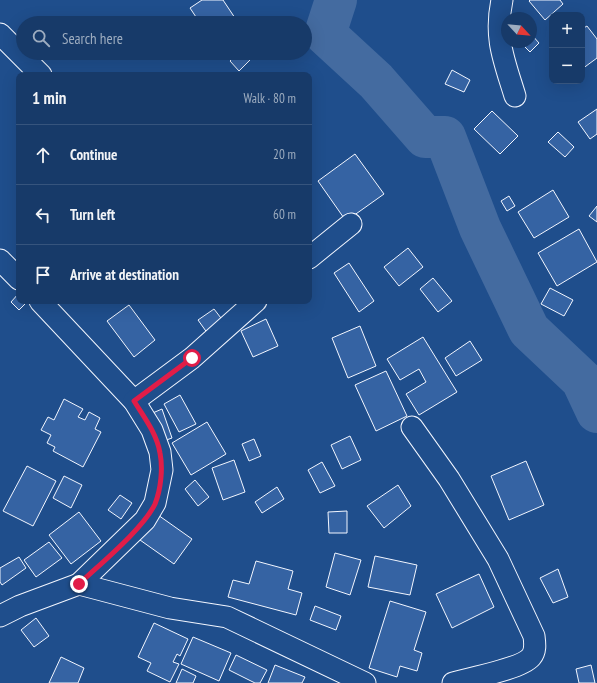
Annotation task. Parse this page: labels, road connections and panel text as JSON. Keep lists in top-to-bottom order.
{
  "north": "bottom right",
  "page": {
    "map_buttons": ["+", "−"],
    "search": "Search here",
    "heading": ["1 min", "Walk · 80 m"],
    "list": [
      ["Continue", "20 m"],
      ["Turn left", "60 m"],
      "Arrive at destination"
    ]
  }
}
